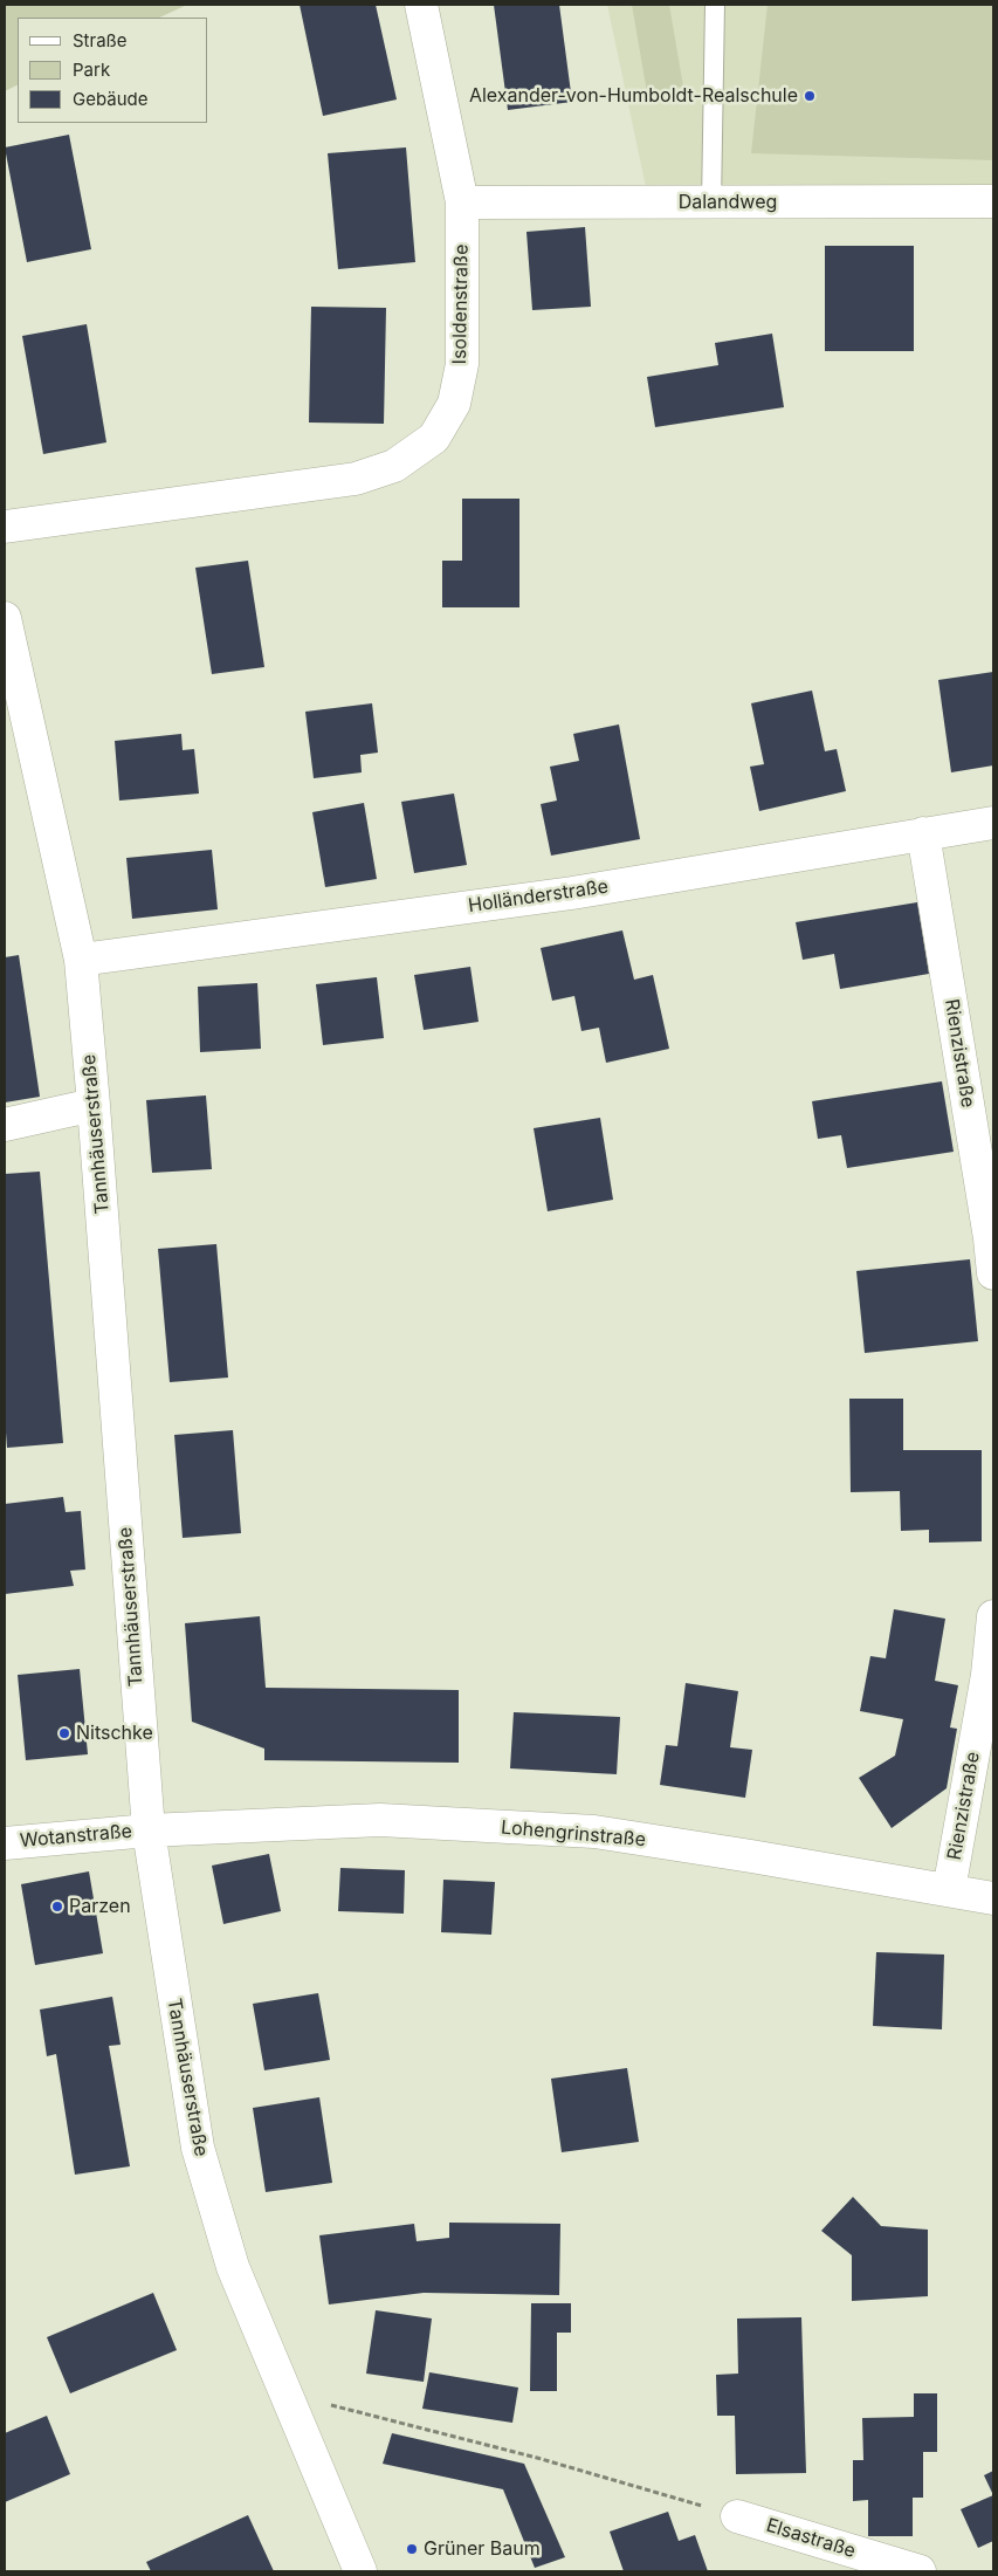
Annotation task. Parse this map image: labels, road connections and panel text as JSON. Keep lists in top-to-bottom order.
{
  "streets": {
    "street": [
      "Dalandweg",
      "Isoldenstraße",
      "Holländerstraße",
      "Rienzistraße",
      "Tannhäuserstraße",
      "Lohengrinstraße",
      "Wotanstraße",
      "Elsastraße"
    ]
  },
  "crossings": [
    ["Dalandweg", "Isoldenstraße"],
    ["Holländerstraße", "Rienzistraße"],
    ["Holländerstraße", "Tannhäuserstraße"],
    ["Rienzistraße", "Lohengrinstraße"],
    ["Tannhäuserstraße", "Lohengrinstraße"],
    ["Tannhäuserstraße", "Wotanstraße"],
    ["Lohengrinstraße", "Wotanstraße"]
  ],
  "places": [
    "Alexander-von-Humboldt-Realschule",
    "Nitschke",
    "Parzen",
    "Grüner Baum"
  ],
  "legend": ["Straße", "Park", "Gebäude"]
}
